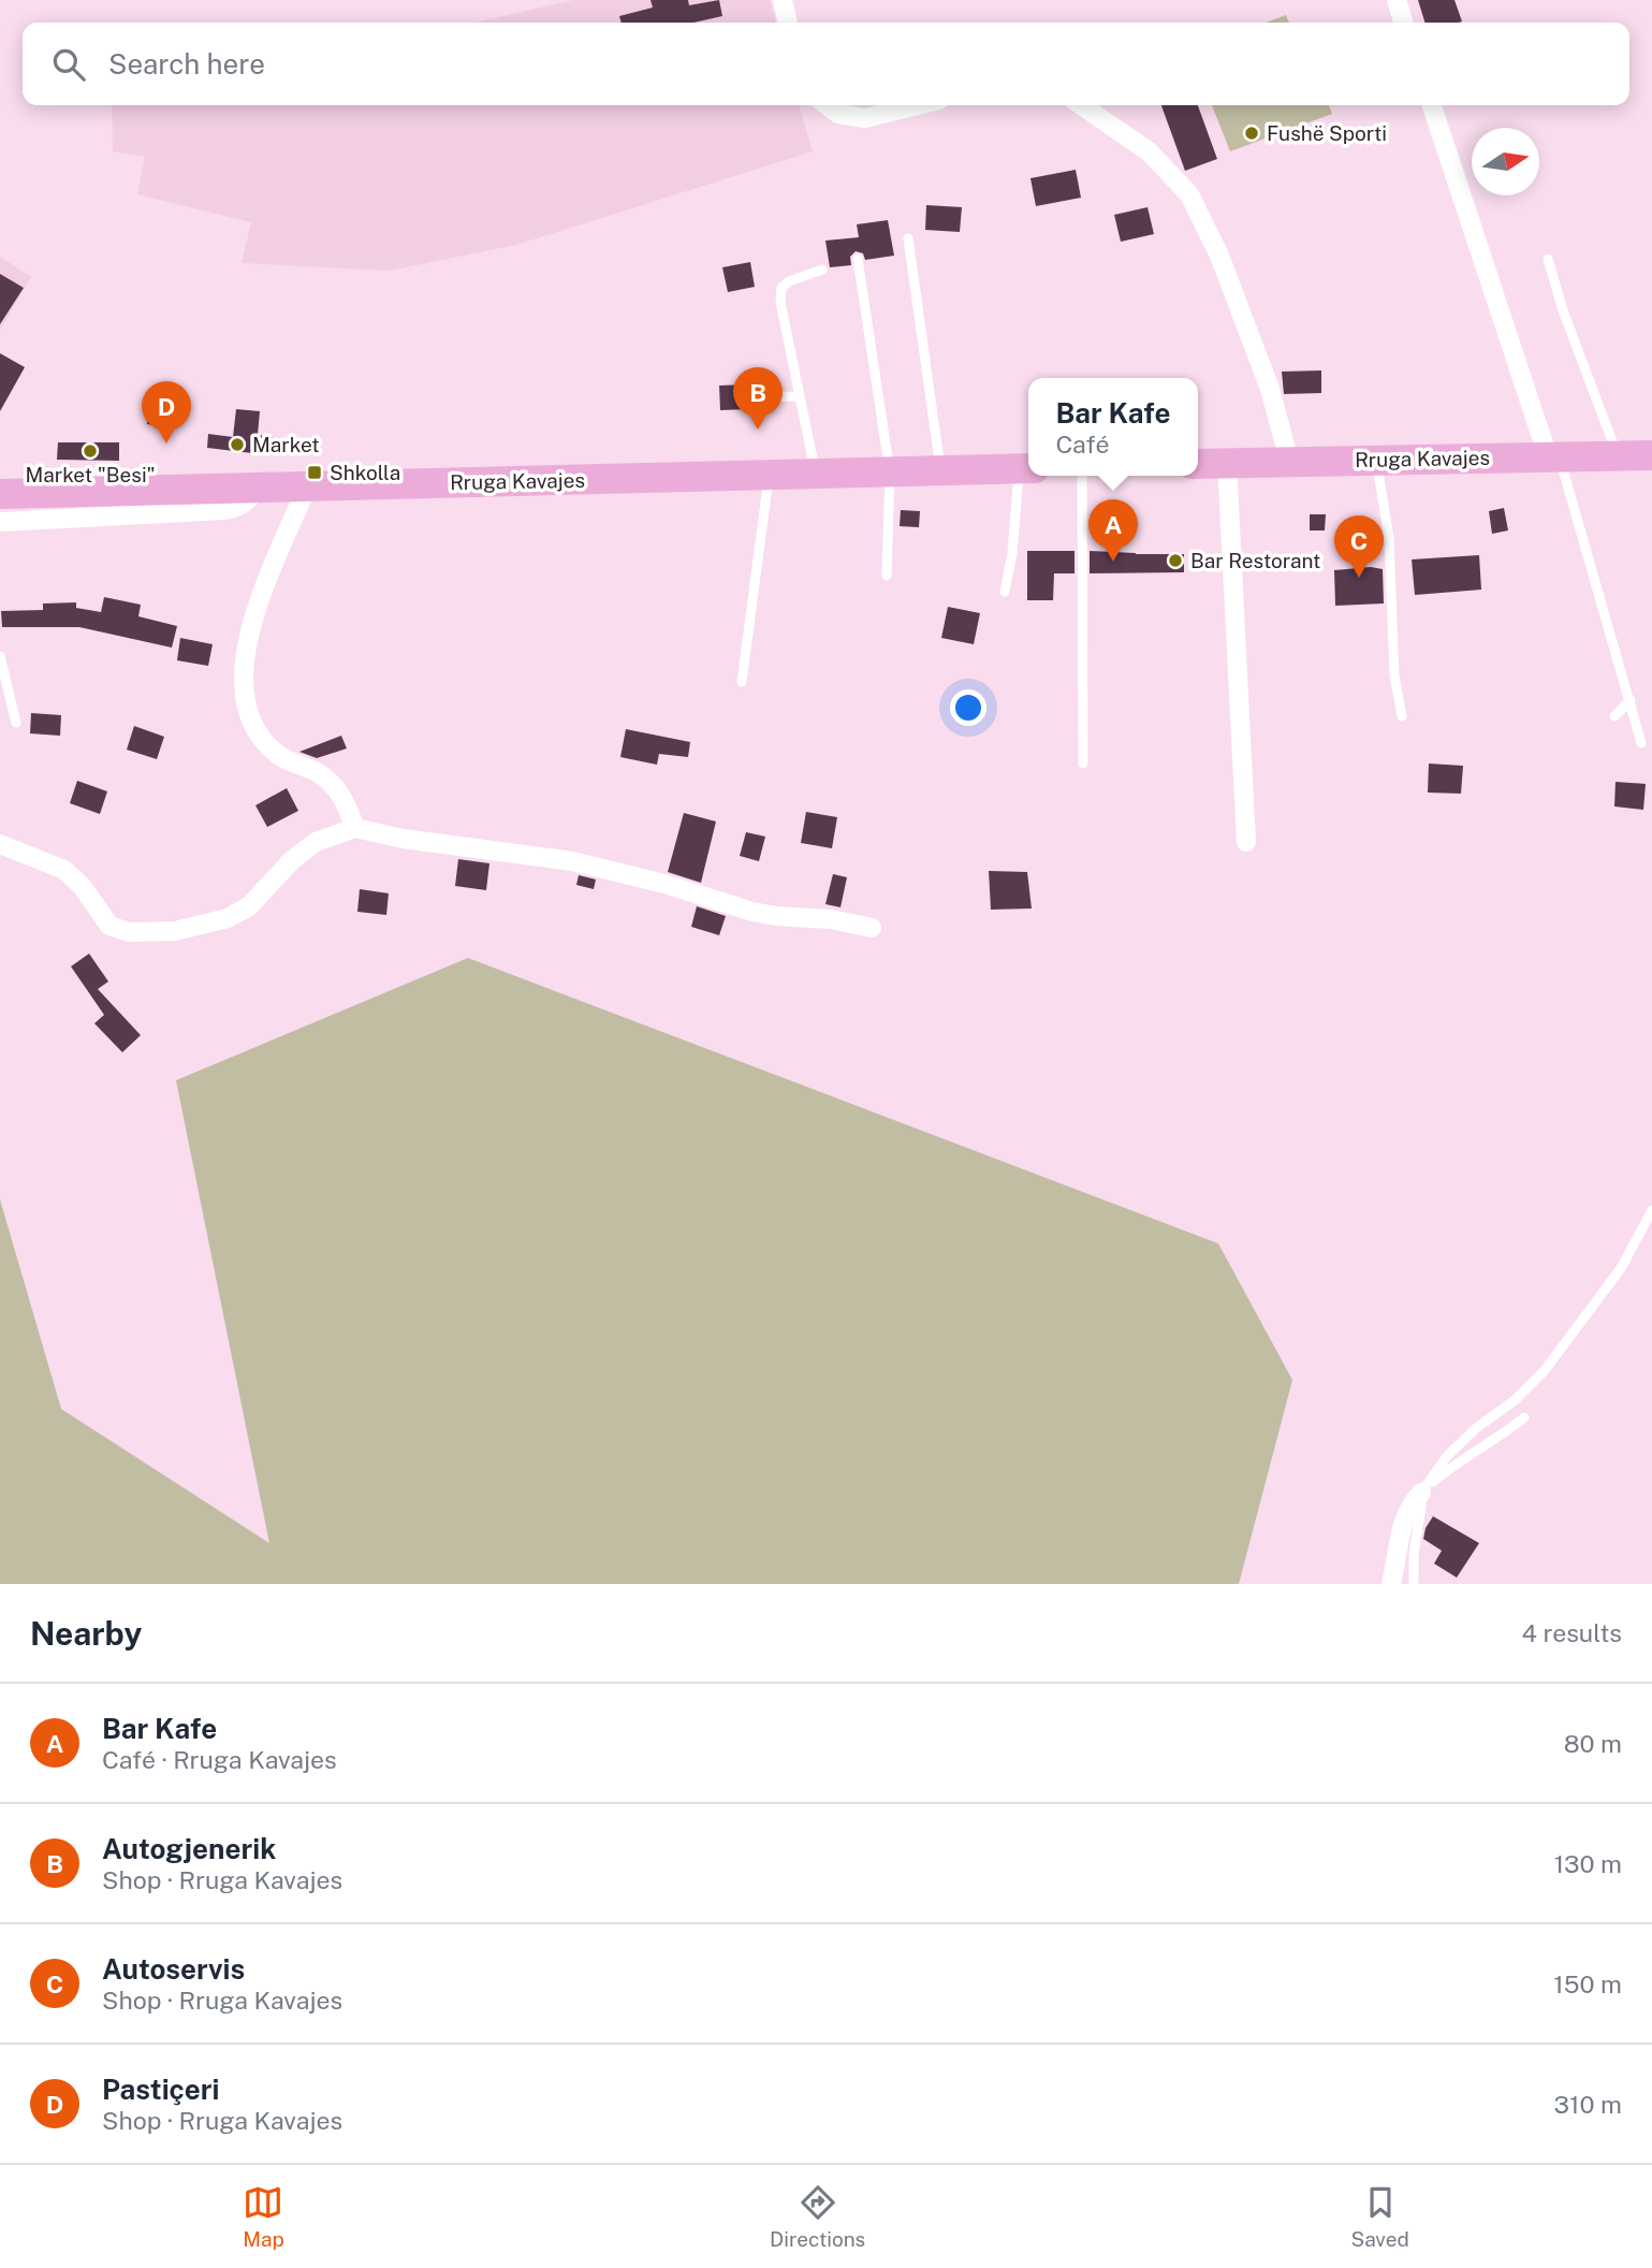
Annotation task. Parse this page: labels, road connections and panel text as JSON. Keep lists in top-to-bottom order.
{
  "streets": {
    "main road": ["Rruga Kavajes"]
  },
  "places": {
    "other": [
      "Fushë Sporti",
      "Market",
      "Market \"Besi\"",
      "Bar Restorant"
    ],
    "transit": ["Shkolla"]
  },
  "north": "right",
  "page": {
    "search": "Search here",
    "pins": [
      "B",
      "D",
      "A",
      "C"
    ],
    "popup": ["Bar Kafe", "Café"],
    "heading": ["Nearby", "4 results"],
    "list": [
      {
        "mark": "A",
        "name": "Bar Kafe",
        "note": "Café · Rruga Kavajes",
        "value": "80 m"
      },
      {
        "mark": "B",
        "name": "Autogjenerik",
        "note": "Shop · Rruga Kavajes",
        "value": "130 m"
      },
      {
        "mark": "C",
        "name": "Autoservis",
        "note": "Shop · Rruga Kavajes",
        "value": "150 m"
      },
      {
        "mark": "D",
        "name": "Pastiçeri",
        "note": "Shop · Rruga Kavajes",
        "value": "310 m"
      }
    ],
    "nav": ["Map", "Directions", "Saved"]
  }
}
